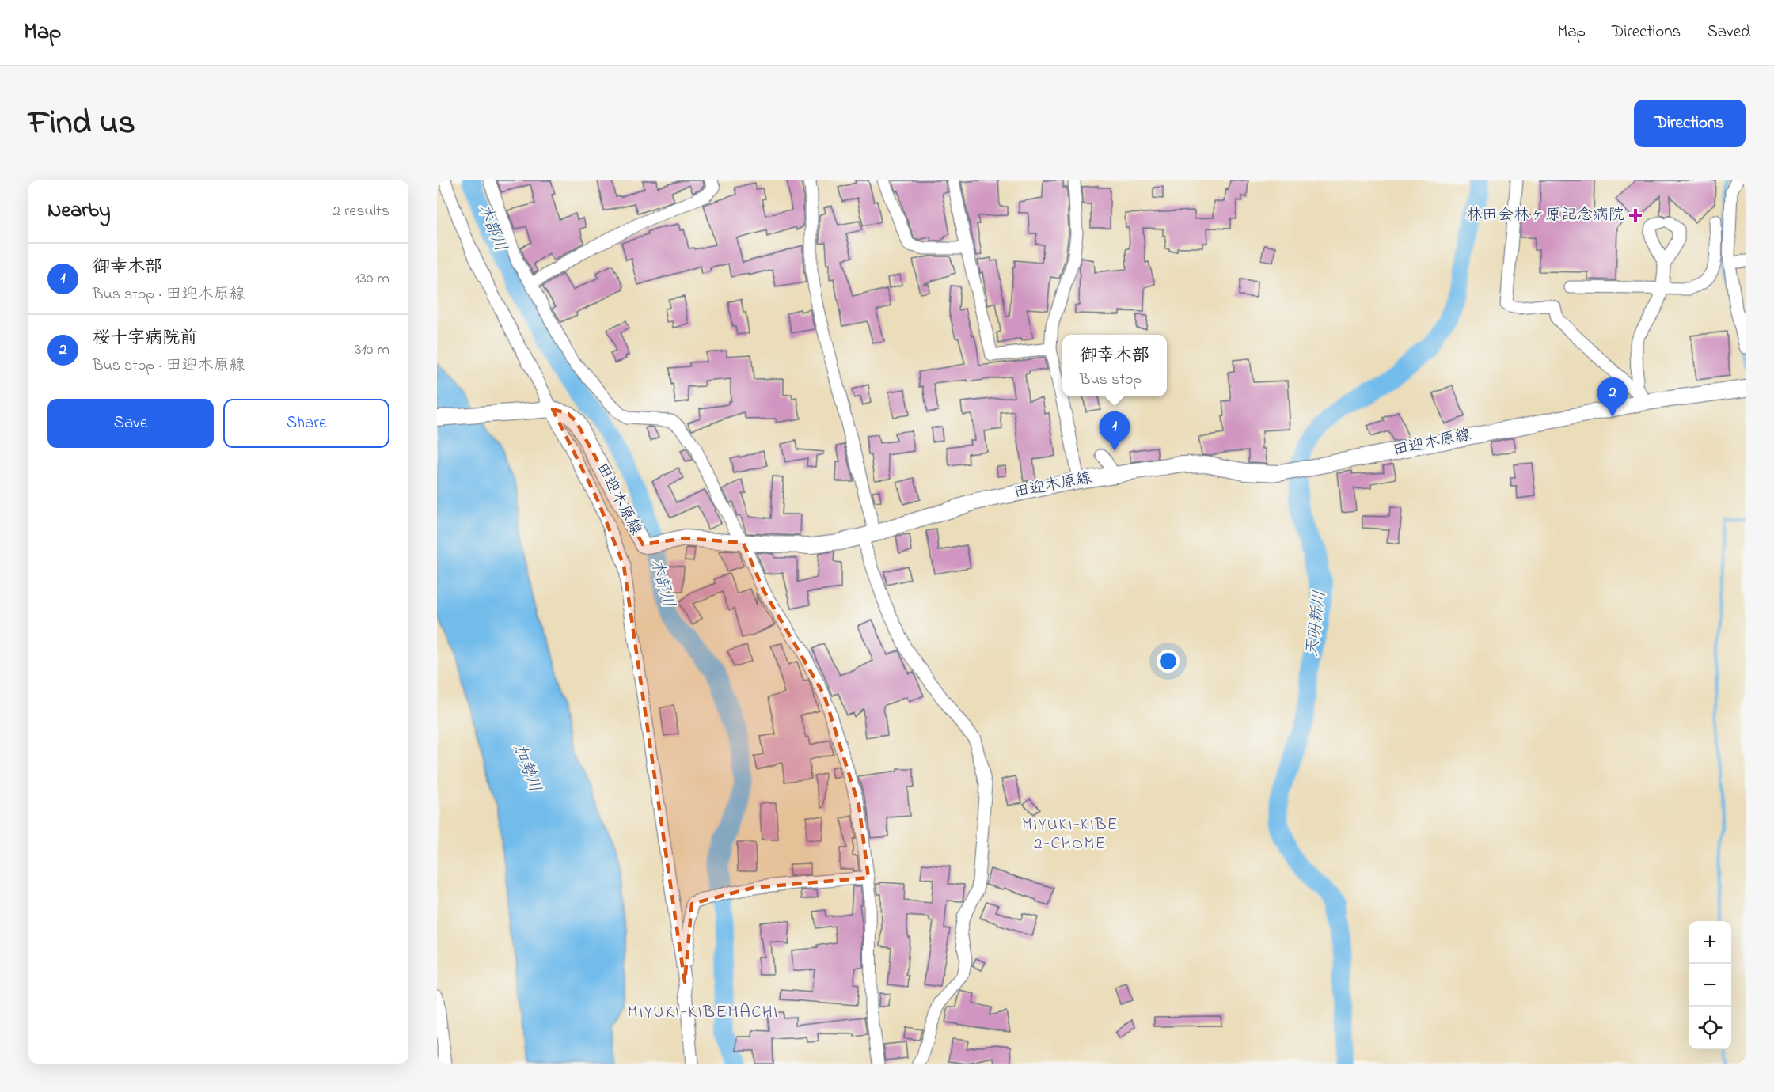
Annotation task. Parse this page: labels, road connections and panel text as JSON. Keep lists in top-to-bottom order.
{
  "streets": {
    "main road": ["田迎木原線"]
  },
  "districts": ["MIYUKI-KIBE 2-CHOME", "MIYUKI-KIBEMACHI"],
  "water": ["木部川", "天明新川", "加勢川"],
  "places": {
    "health": ["林田会林ヶ原記念病院"]
  },
  "page": {
    "header": "Map",
    "nav": ["Map", "Directions", "Saved"],
    "title": "Find us",
    "buttons": [
      "Directions",
      ["Save", "Share"]
    ],
    "heading": ["Nearby", "2 results"],
    "list": [
      {
        "mark": "1",
        "name": "御幸木部",
        "note": "Bus stop · 田迎木原線",
        "value": "130 m"
      },
      {
        "mark": "2",
        "name": "桜十字病院前",
        "note": "Bus stop · 田迎木原線",
        "value": "310 m"
      }
    ],
    "popup": ["御幸木部", "Bus stop"],
    "pins": ["2", "1"],
    "map_buttons": ["+", "−"]
  }
}
